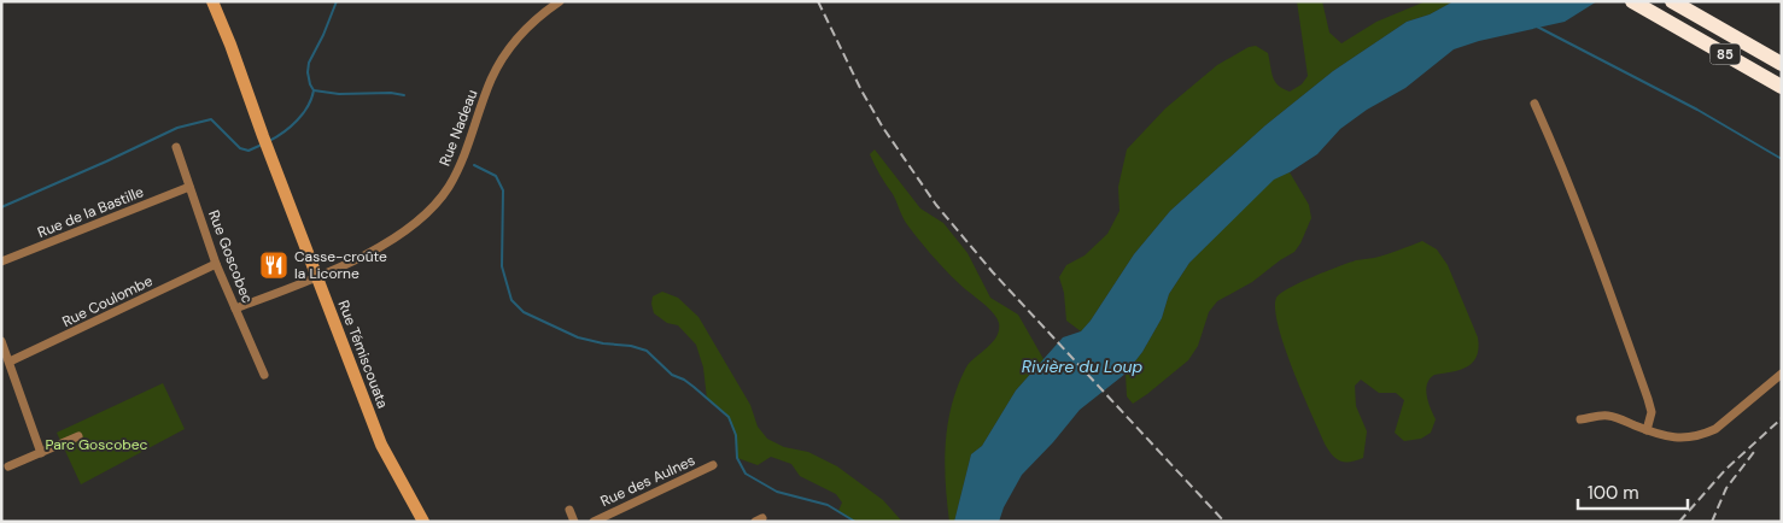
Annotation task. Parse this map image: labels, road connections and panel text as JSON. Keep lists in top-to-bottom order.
{
  "streets": {
    "highway": ["85"],
    "main road": ["Rue Témiscouata"],
    "street": [
      "Rue Nadeau",
      "Rue de la Bastille",
      "Rue Goscobec",
      "Rue Coulombe",
      "Rue des Aulnes"
    ]
  },
  "crossings": [
    ["Rue Nadeau", "Rue Goscobec"],
    ["Rue Nadeau", "Rue Témiscouata"],
    ["Rue de la Bastille", "Rue Goscobec"],
    ["Rue Goscobec", "Rue Coulombe"]
  ],
  "water": ["Rivière du Loup"],
  "parks": ["Parc Goscobec"],
  "places": {
    "restaurant": ["Casse-croûte la Licorne"]
  },
  "scale_bar": "100 m"
}
